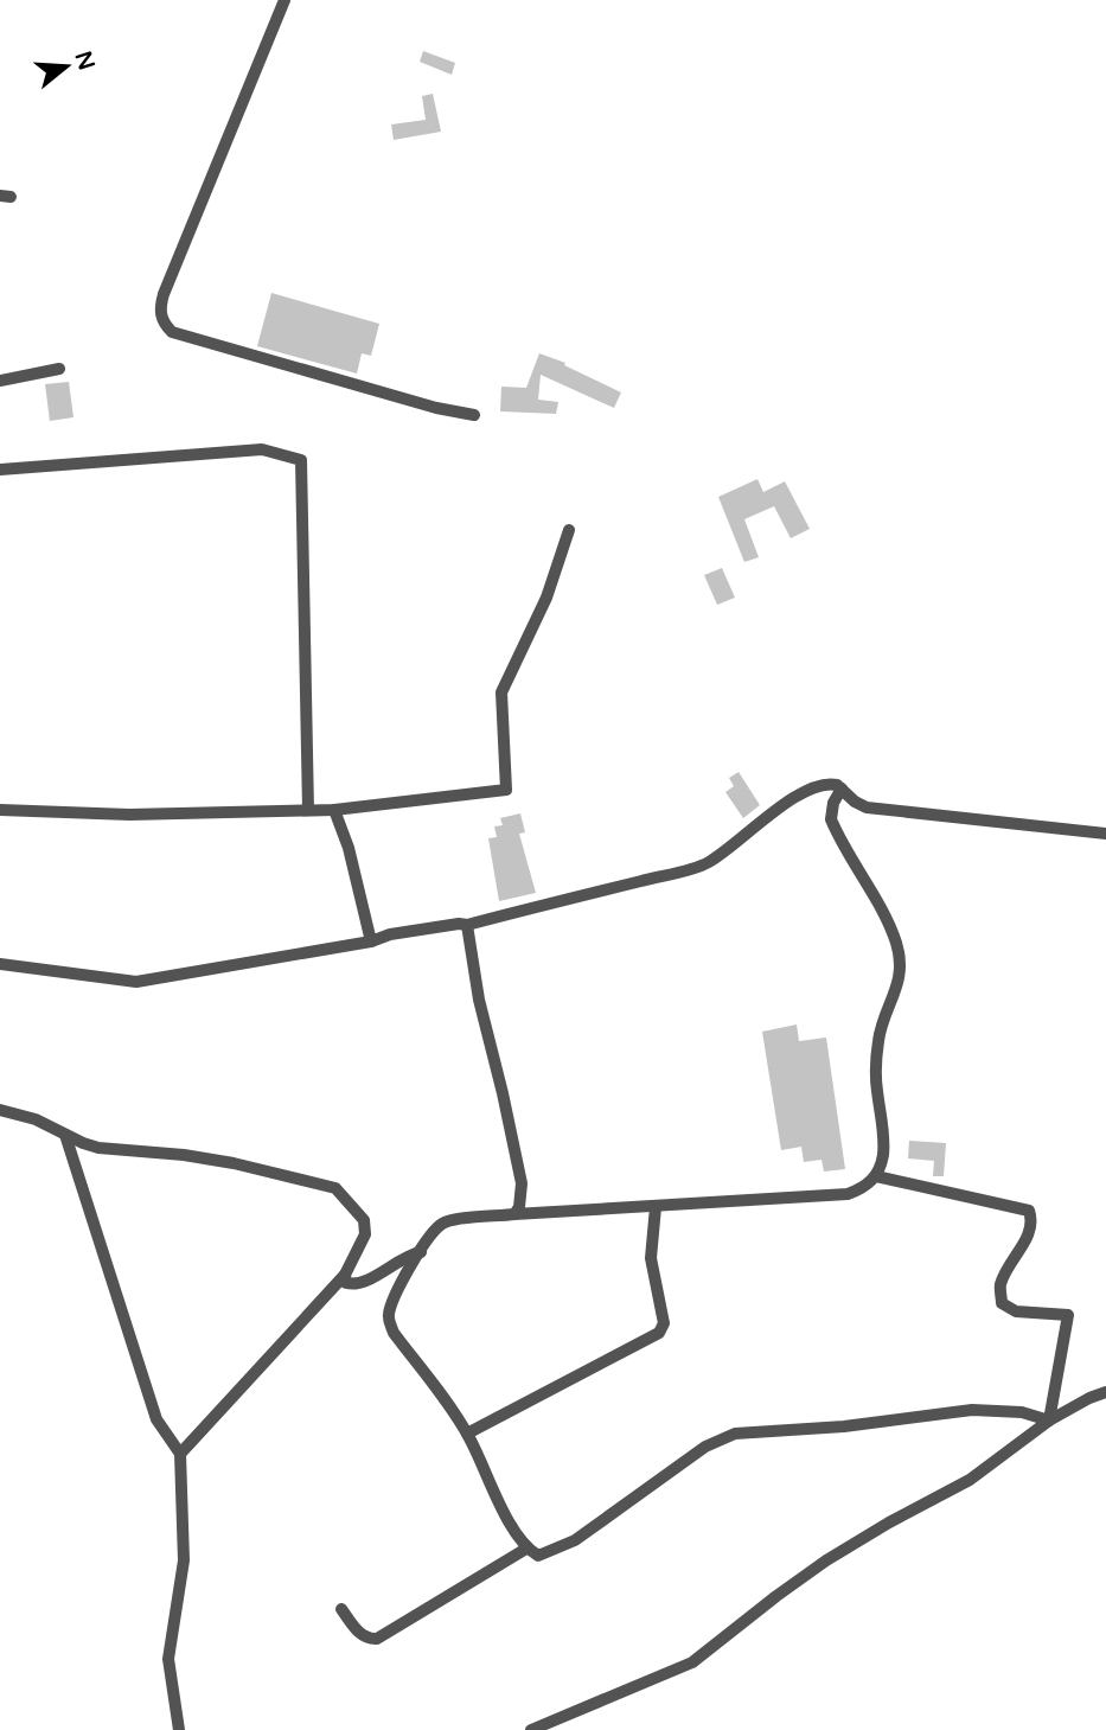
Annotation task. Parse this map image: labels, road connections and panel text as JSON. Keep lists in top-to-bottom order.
{
  "north": "right"
}
